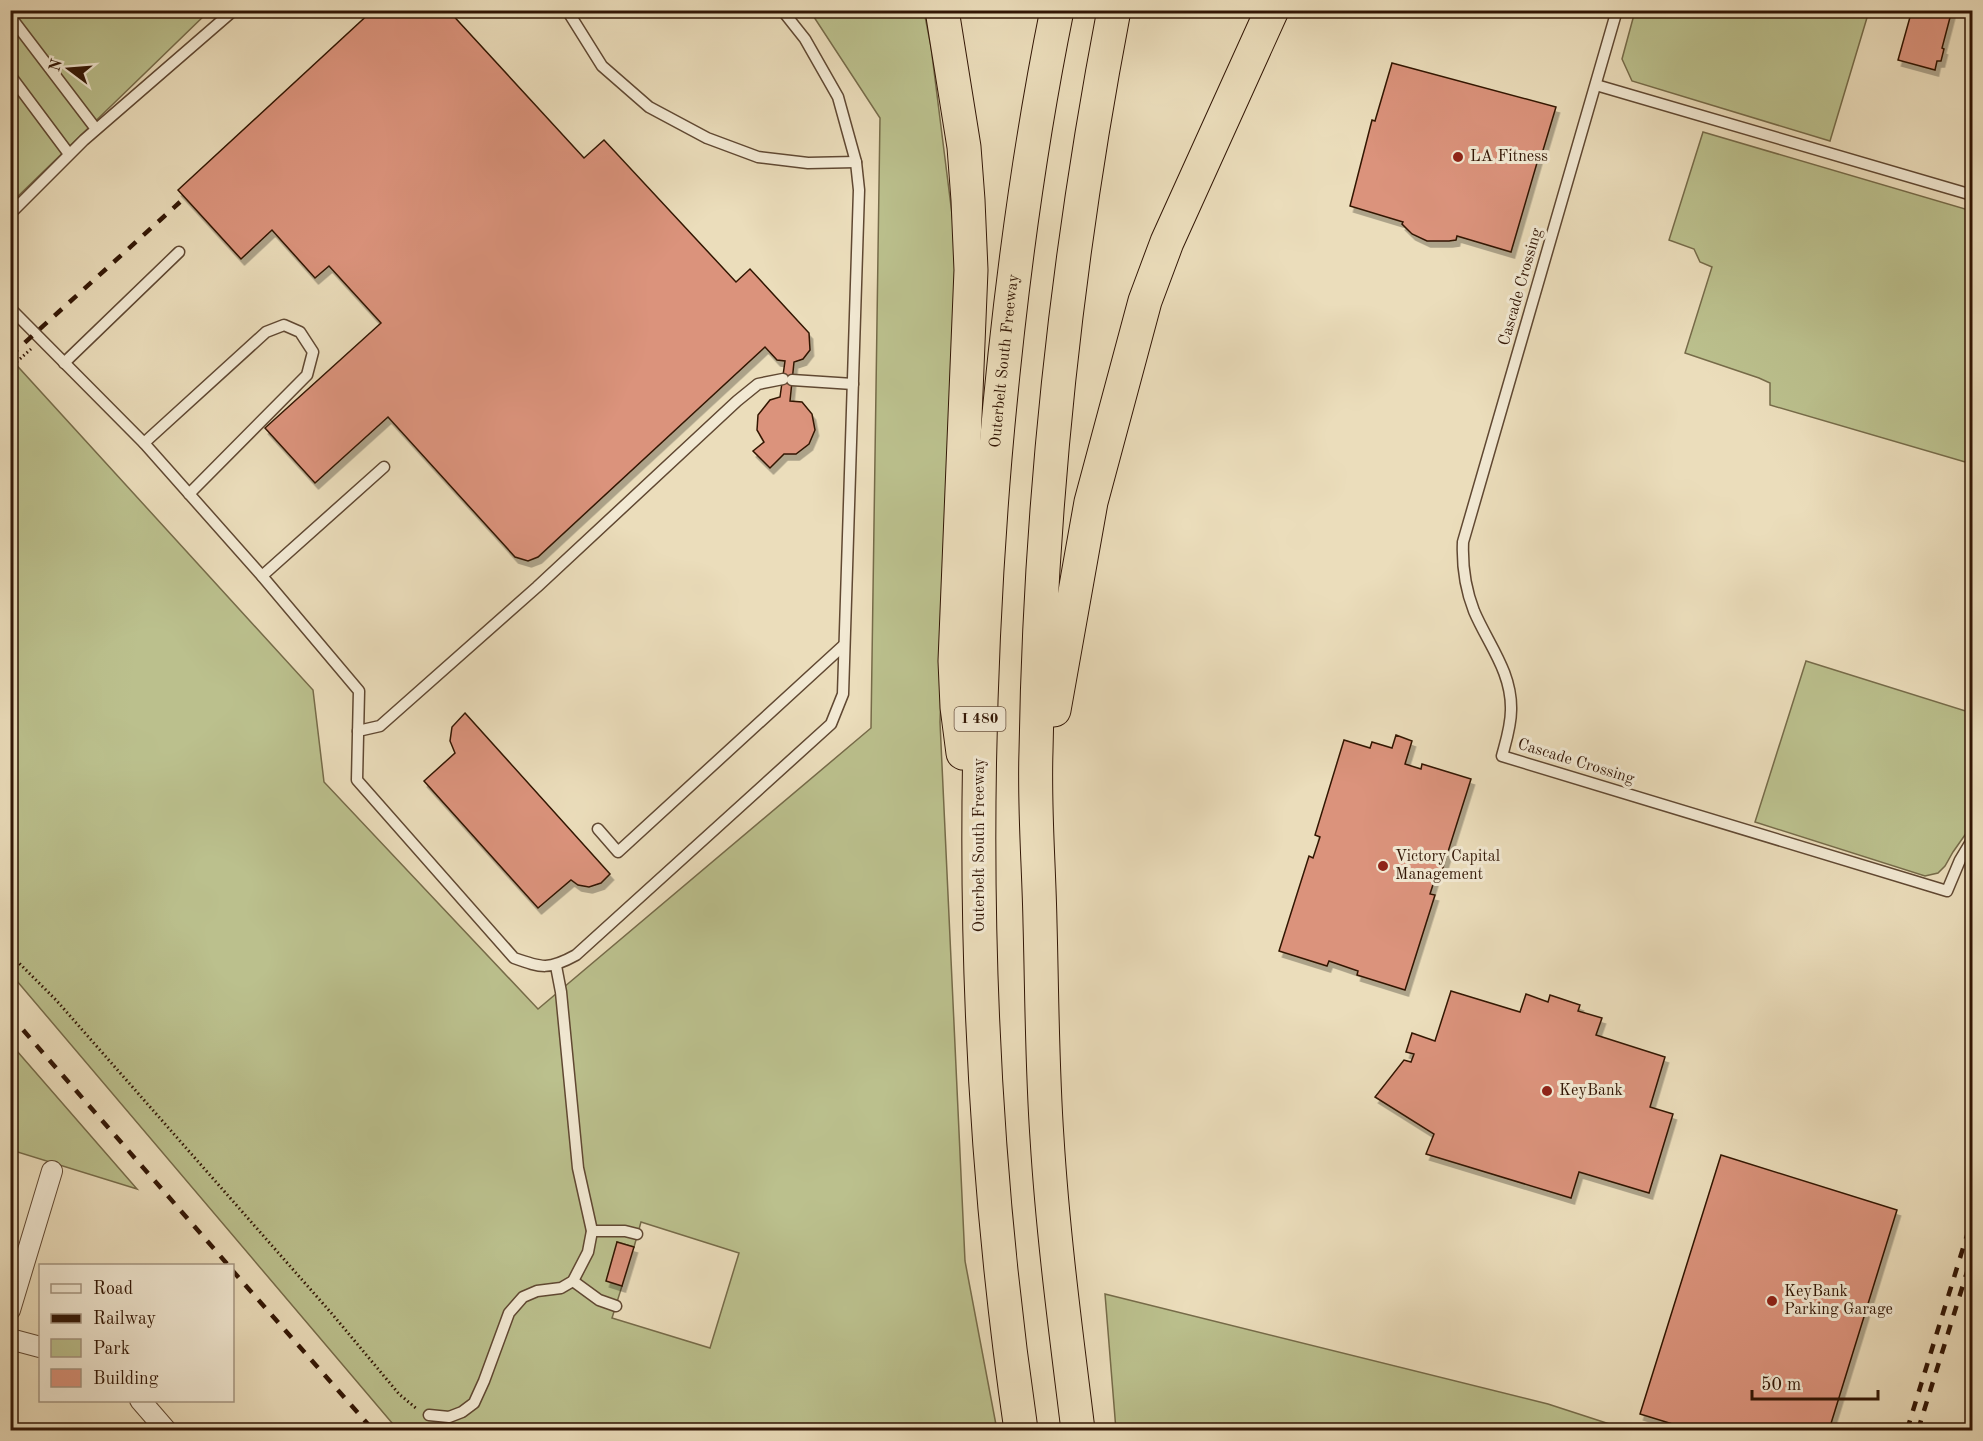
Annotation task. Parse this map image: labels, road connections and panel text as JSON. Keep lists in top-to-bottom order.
{
  "streets": {
    "highway": ["Outerbelt South Freeway", "I 480"],
    "lane": ["Cascade Crossing"]
  },
  "places": [
    "LA Fitness",
    "Victory Capital Management",
    "KeyBank",
    "KeyBank Parking Garage"
  ],
  "legend": [
    "Road",
    "Railway",
    "Park",
    "Building"
  ],
  "scale_bar": "50 m",
  "north": "left"
}
